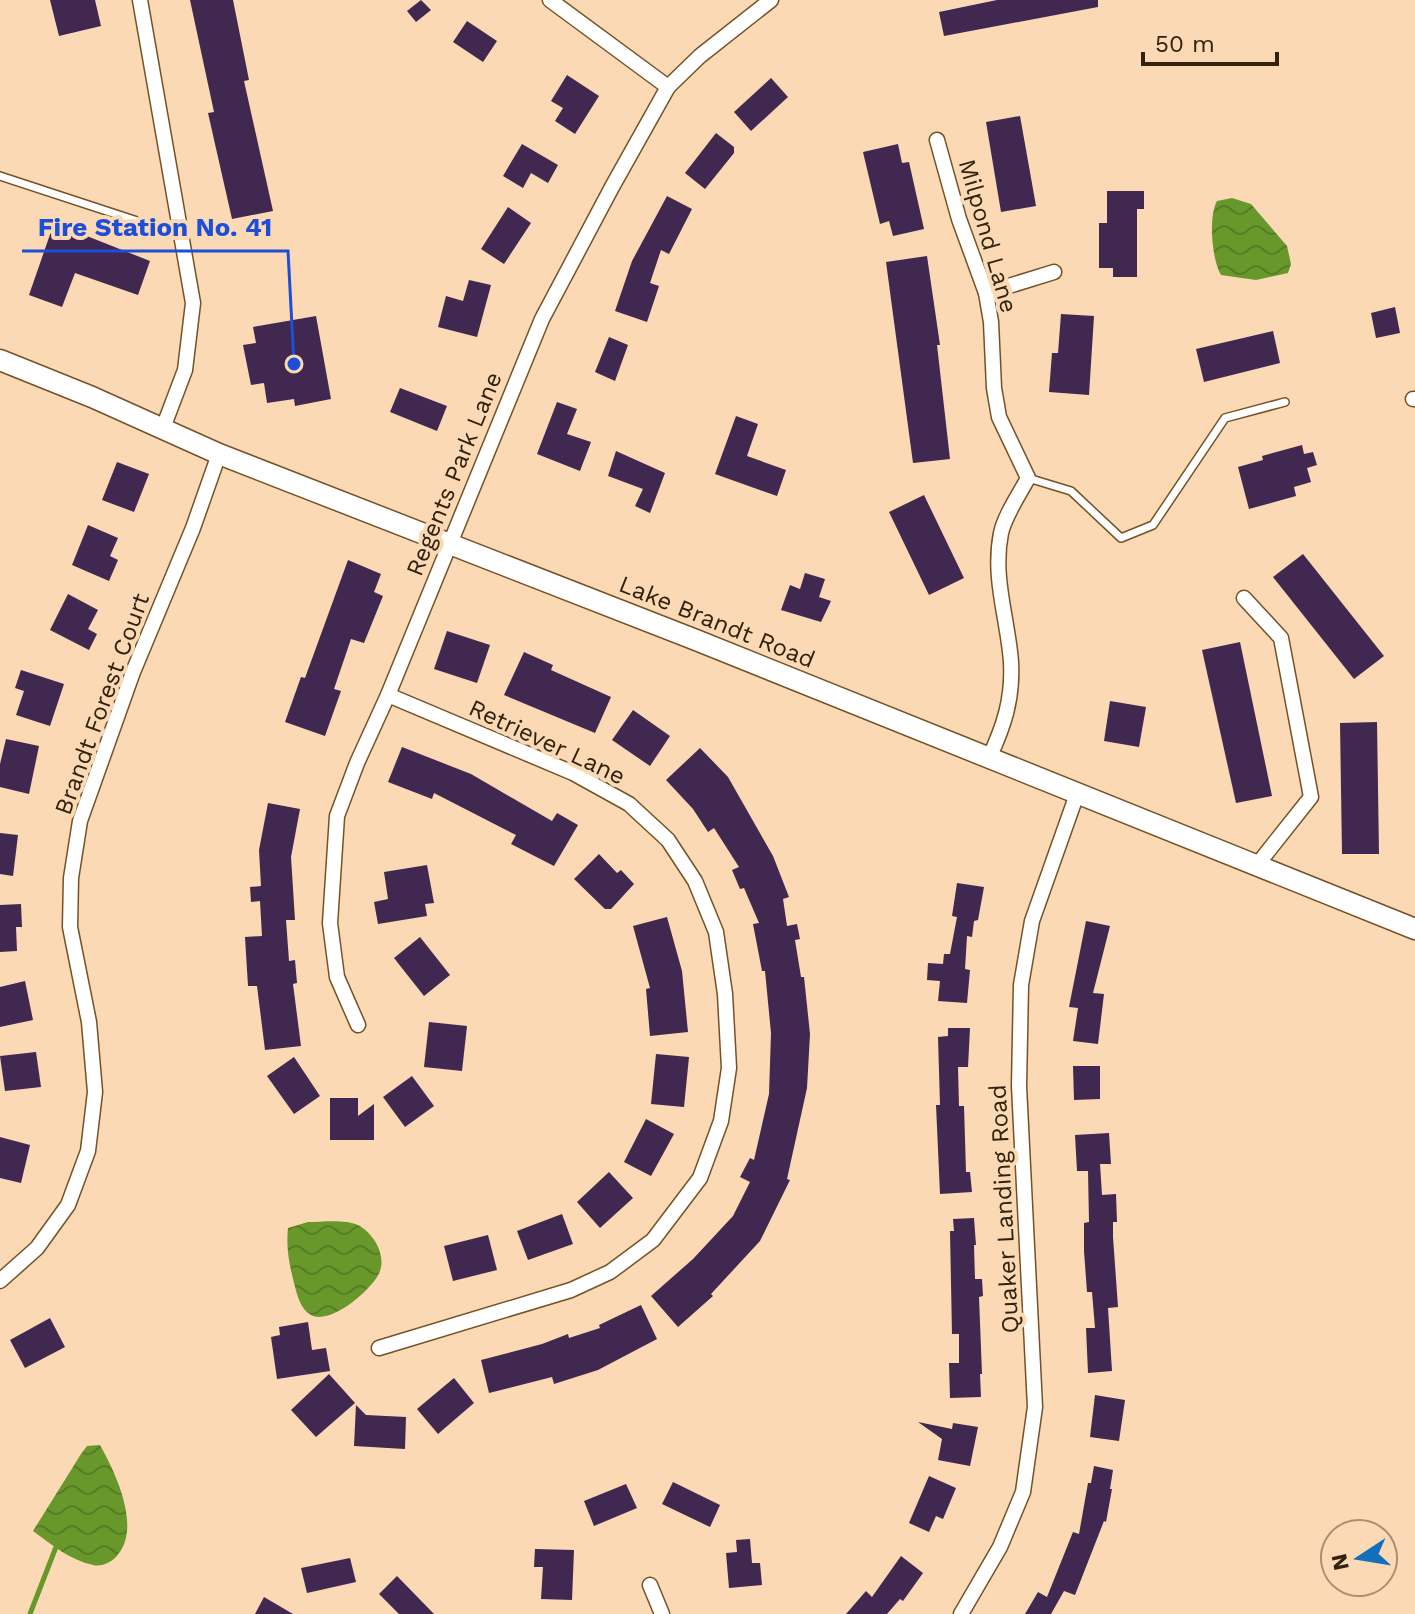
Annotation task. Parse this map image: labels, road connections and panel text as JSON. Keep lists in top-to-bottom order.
{
  "streets": {
    "street": [
      "Milpond Lane",
      "Regents Park Lane",
      "Lake Brandt Road",
      "Brandt Forest Court",
      "Retriever Lane",
      "Quaker Landing Road"
    ]
  },
  "crossings": [
    ["Regents Park Lane", "Lake Brandt Road"],
    ["Regents Park Lane", "Retriever Lane"],
    ["Lake Brandt Road", "Brandt Forest Court"],
    ["Lake Brandt Road", "Quaker Landing Road"]
  ],
  "places": ["Fire Station No. 41"],
  "scale_bar": "50 m",
  "north": "left"
}
